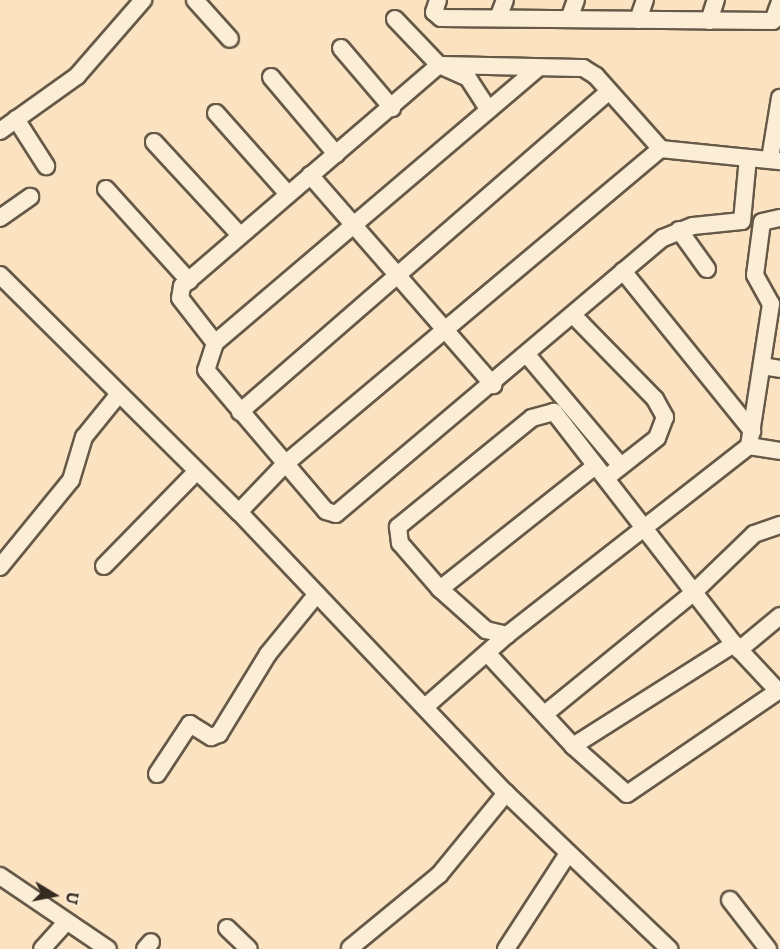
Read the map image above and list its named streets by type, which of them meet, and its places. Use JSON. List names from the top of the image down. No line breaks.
{"north":"right"}
